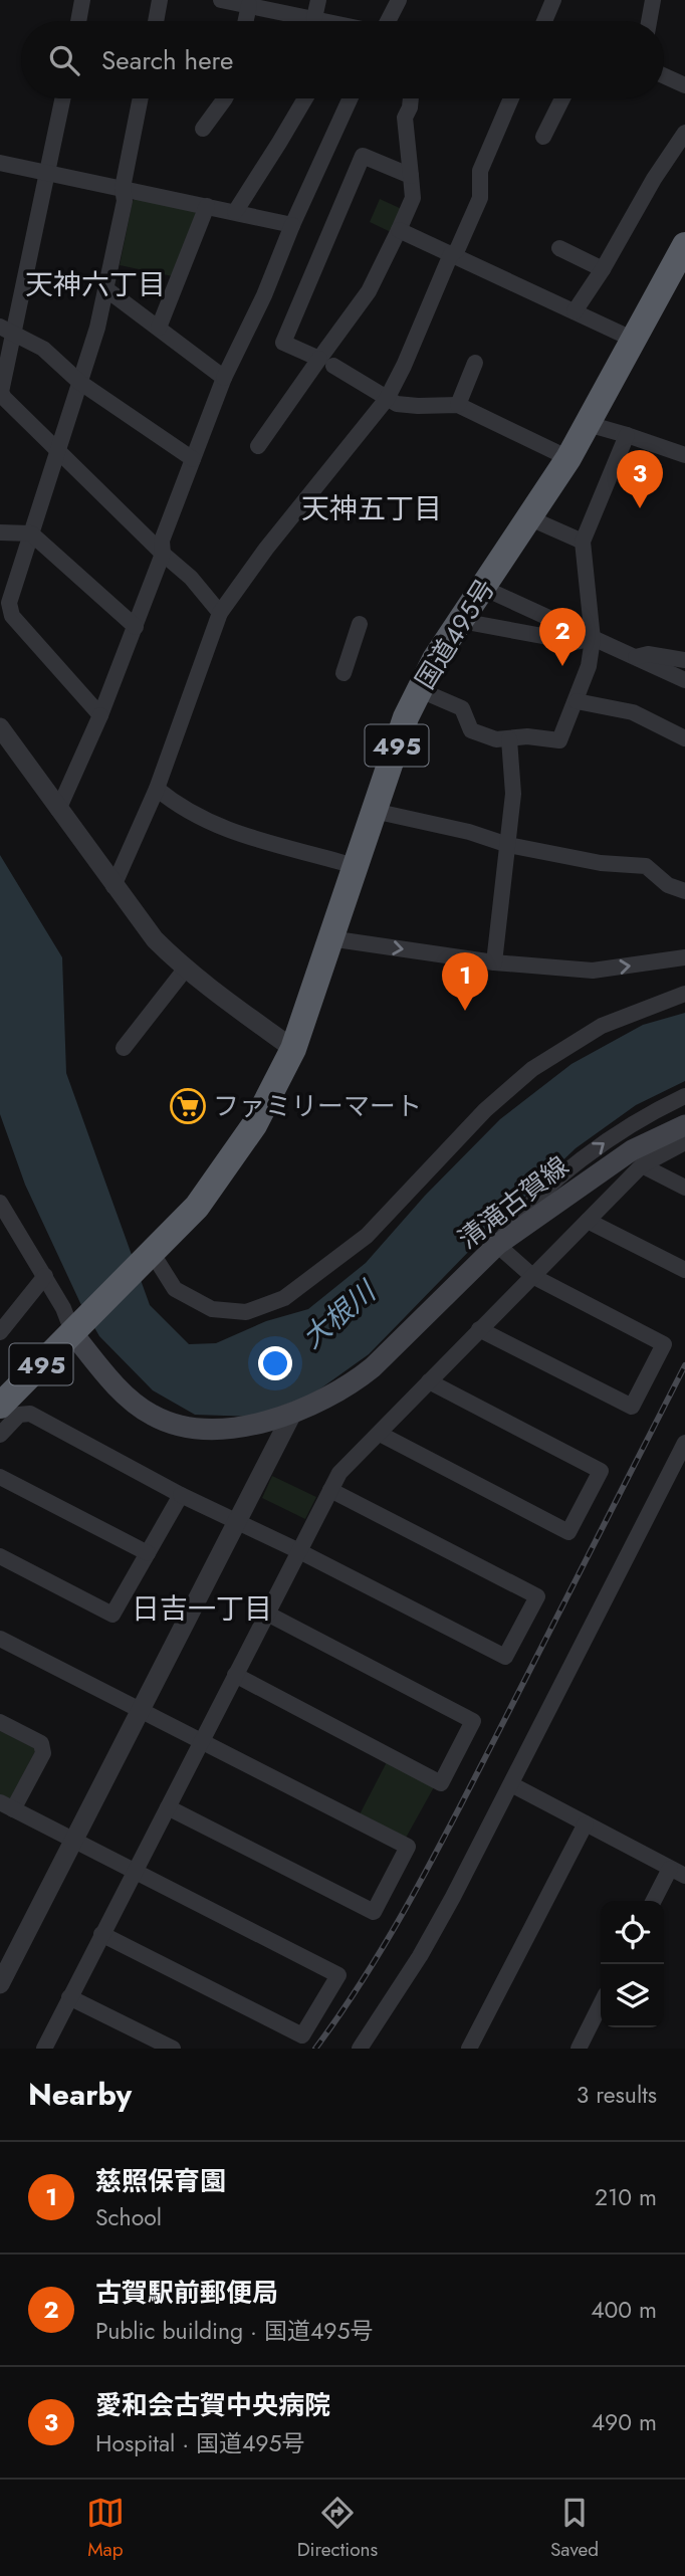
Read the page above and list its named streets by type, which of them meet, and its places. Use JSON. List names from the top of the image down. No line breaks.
{"streets":{"highway":["国道495号","495"],"main road":["清滝古賀線"]},"crossings":[["国道495号","495"],["495","清滝古賀線"]],"districts":["天神六丁目","天神五丁目","日吉一丁目"],"water":["大根川"],"places":{"supermarket":["ファミリーマート"]},"page":{"search":"Search here","pins":["3","2","1"],"heading":["Nearby","3 results"],"list":[{"mark":"1","name":"慈照保育園","note":"School","value":"210 m"},{"mark":"2","name":"古賀駅前郵便局","note":"Public building · 国道495号","value":"400 m"},{"mark":"3","name":"愛和会古賀中央病院","note":"Hospital · 国道495号","value":"490 m"}],"nav":["Map","Directions","Saved"]}}
